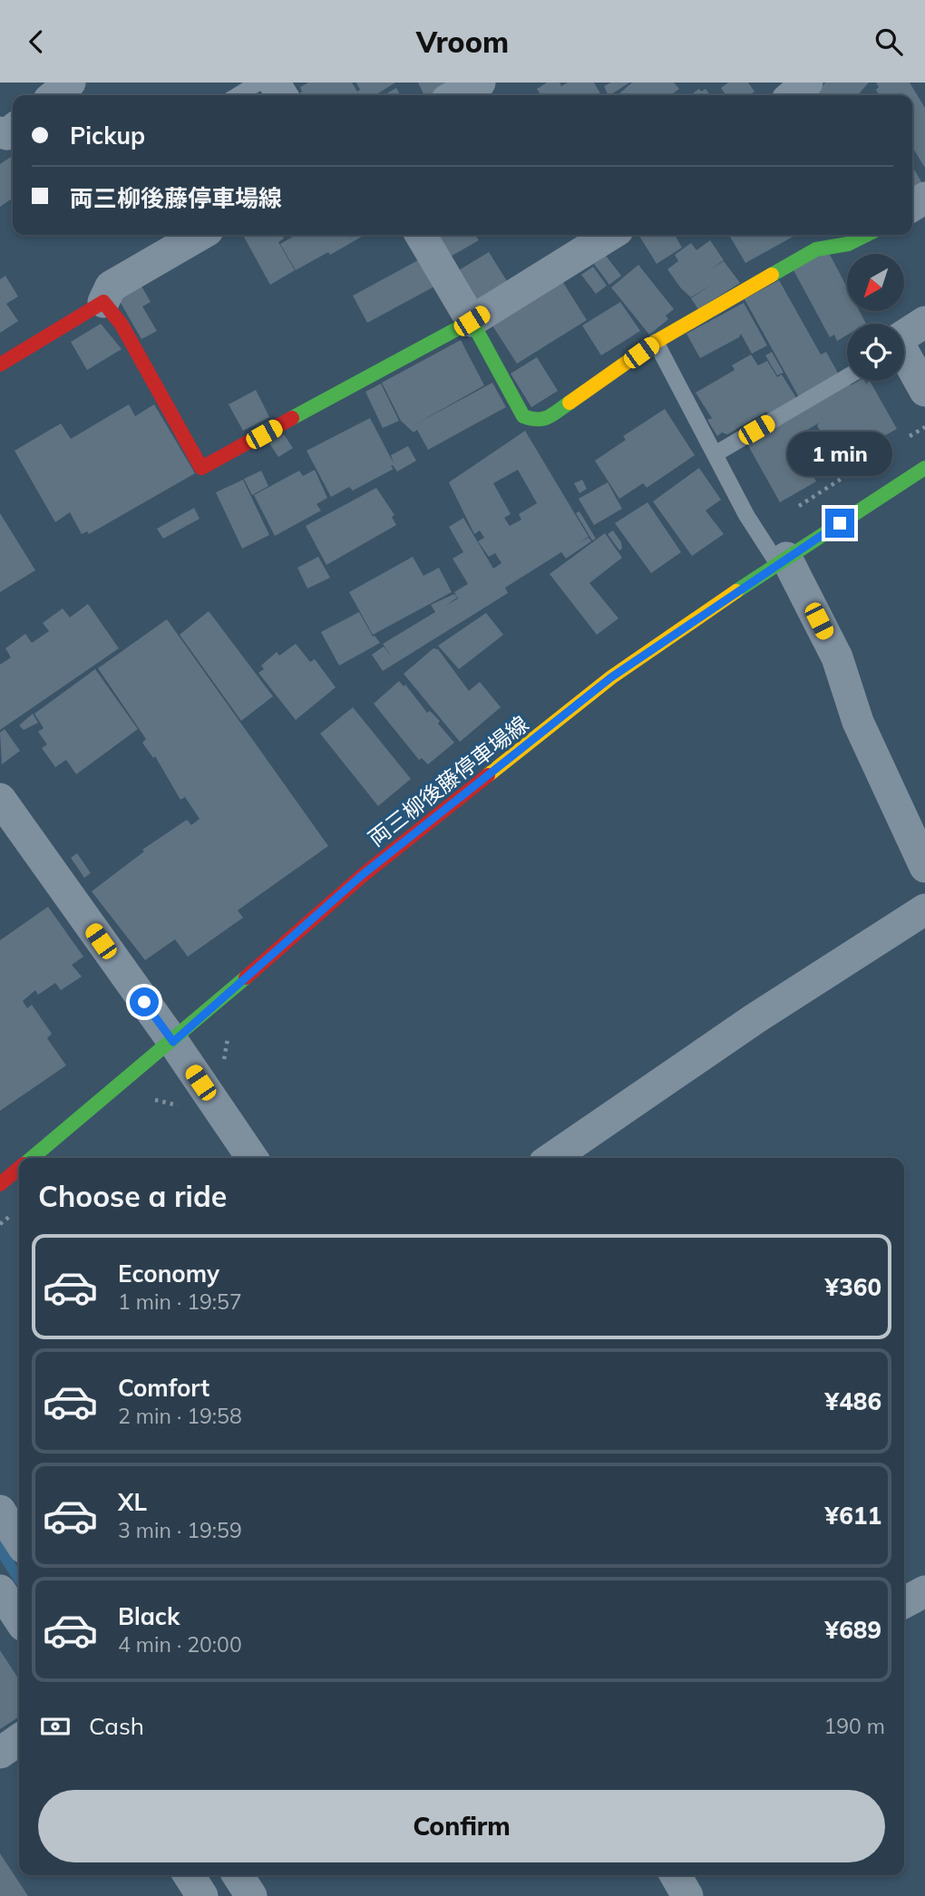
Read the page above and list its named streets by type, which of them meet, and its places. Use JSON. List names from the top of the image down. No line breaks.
{"streets":{"main road":["両三柳後藤停車場線"]},"north":"bottom left","page":{"header":"Vroom","banner":["Pickup","両三柳後藤停車場線"],"bubble":"1 min","heading":"Choose a ride","list":[{"name":"Economy","note":"1 min · 19:57","value":"¥360"},{"name":"Comfort","note":"2 min · 19:58","value":"¥486"},{"name":"XL","note":"3 min · 19:59","value":"¥611"},{"name":"Black","note":"4 min · 20:00","value":"¥689"}],"pay":["Cash","190 m"],"buttons":"Confirm"}}
